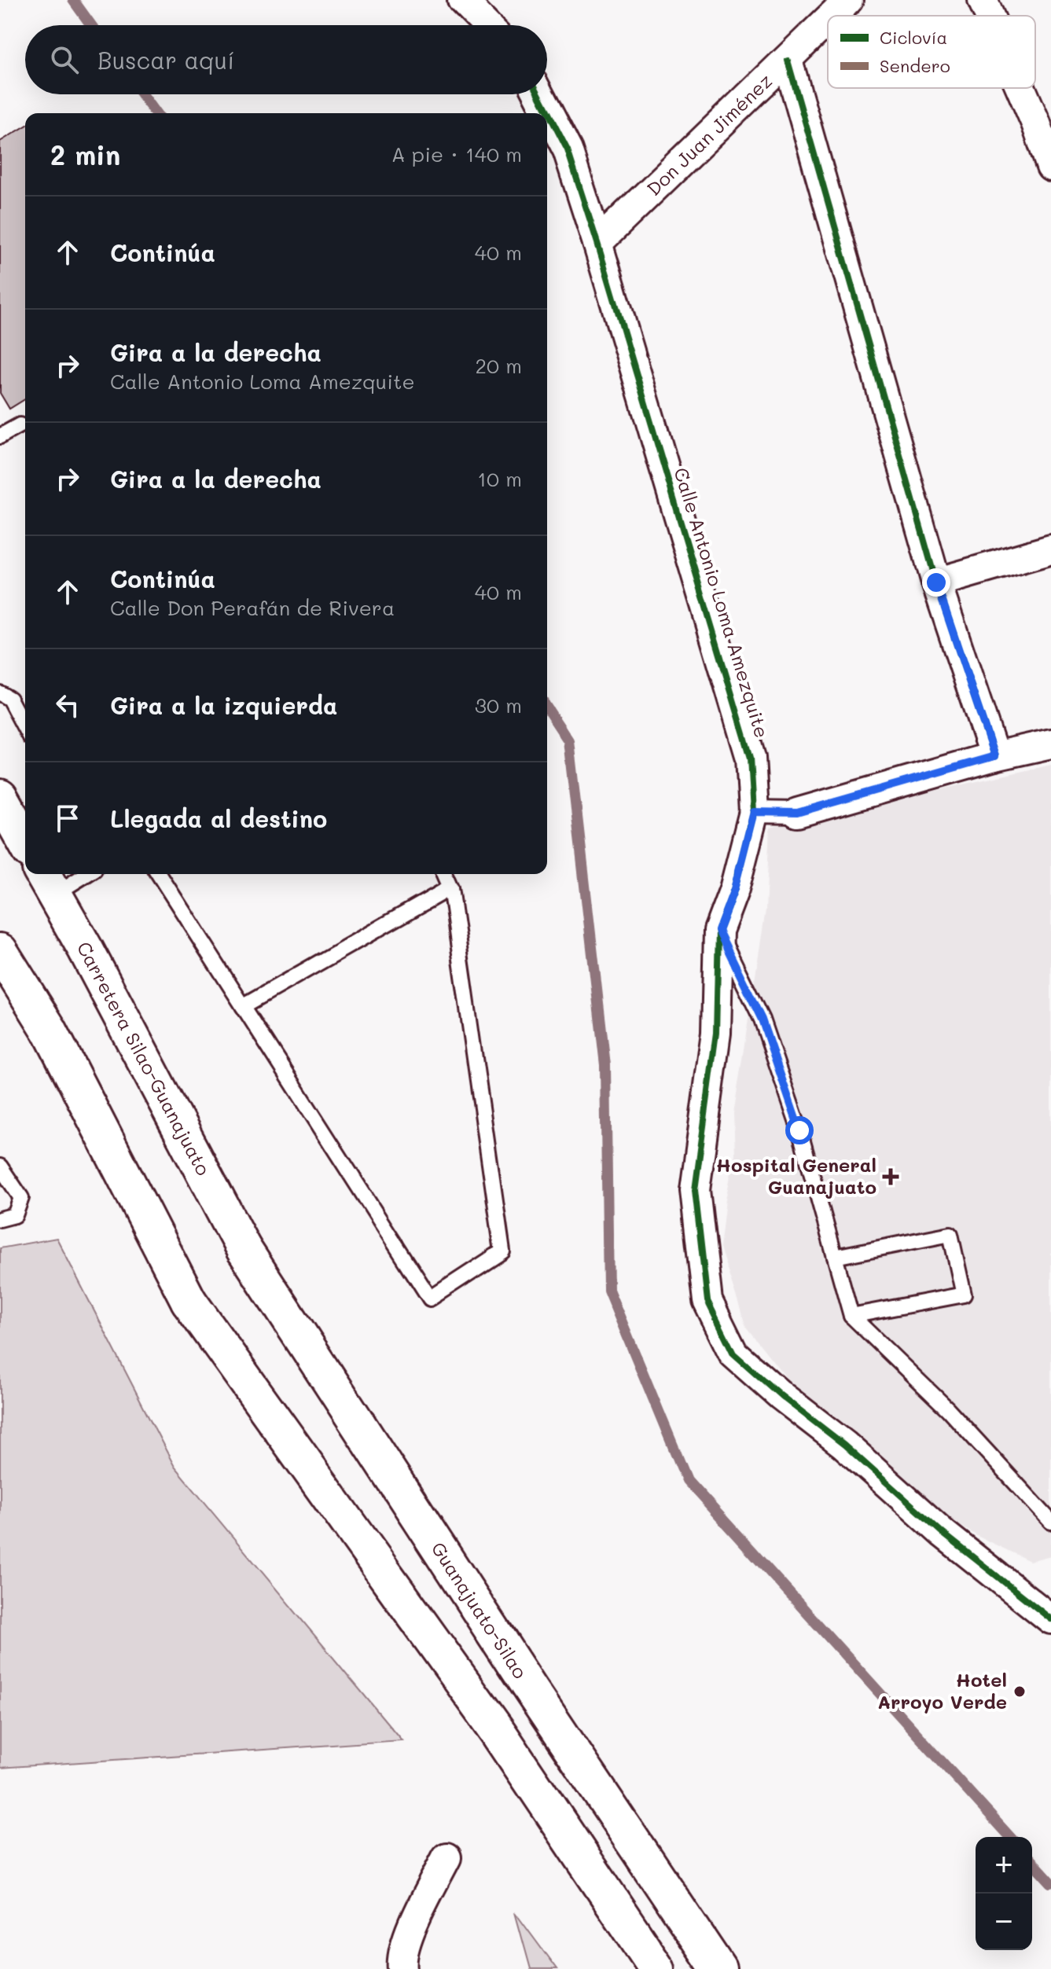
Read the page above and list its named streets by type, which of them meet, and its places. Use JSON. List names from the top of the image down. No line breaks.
{"streets":{"main road":["Carretera Silao-Guanajuato","Guanajuato-Silao"],"street":["Don Juan Jiménez","Calle Antonio Loma Amezquite"]},"crossings":[["Don Juan Jiménez","Calle Antonio Loma Amezquite"],["Carretera Silao-Guanajuato","Guanajuato-Silao"]],"places":{"health":["Hospital General Guanajuato"],"other":["Hotel Arroyo Verde"]},"legend":["Ciclovía","Sendero"],"page":{"search":"Buscar aquí","heading":["2 min","A pie · 140 m"],"list":[["Continúa","40 m"],["Gira a la derecha","Calle Antonio Loma Amezquite","20 m"],["Gira a la derecha","10 m"],["Continúa","Calle Don Perafán de Rivera","40 m"],["Gira a la izquierda","30 m"],"Llegada al destino"],"map_buttons":["+","−"]}}
